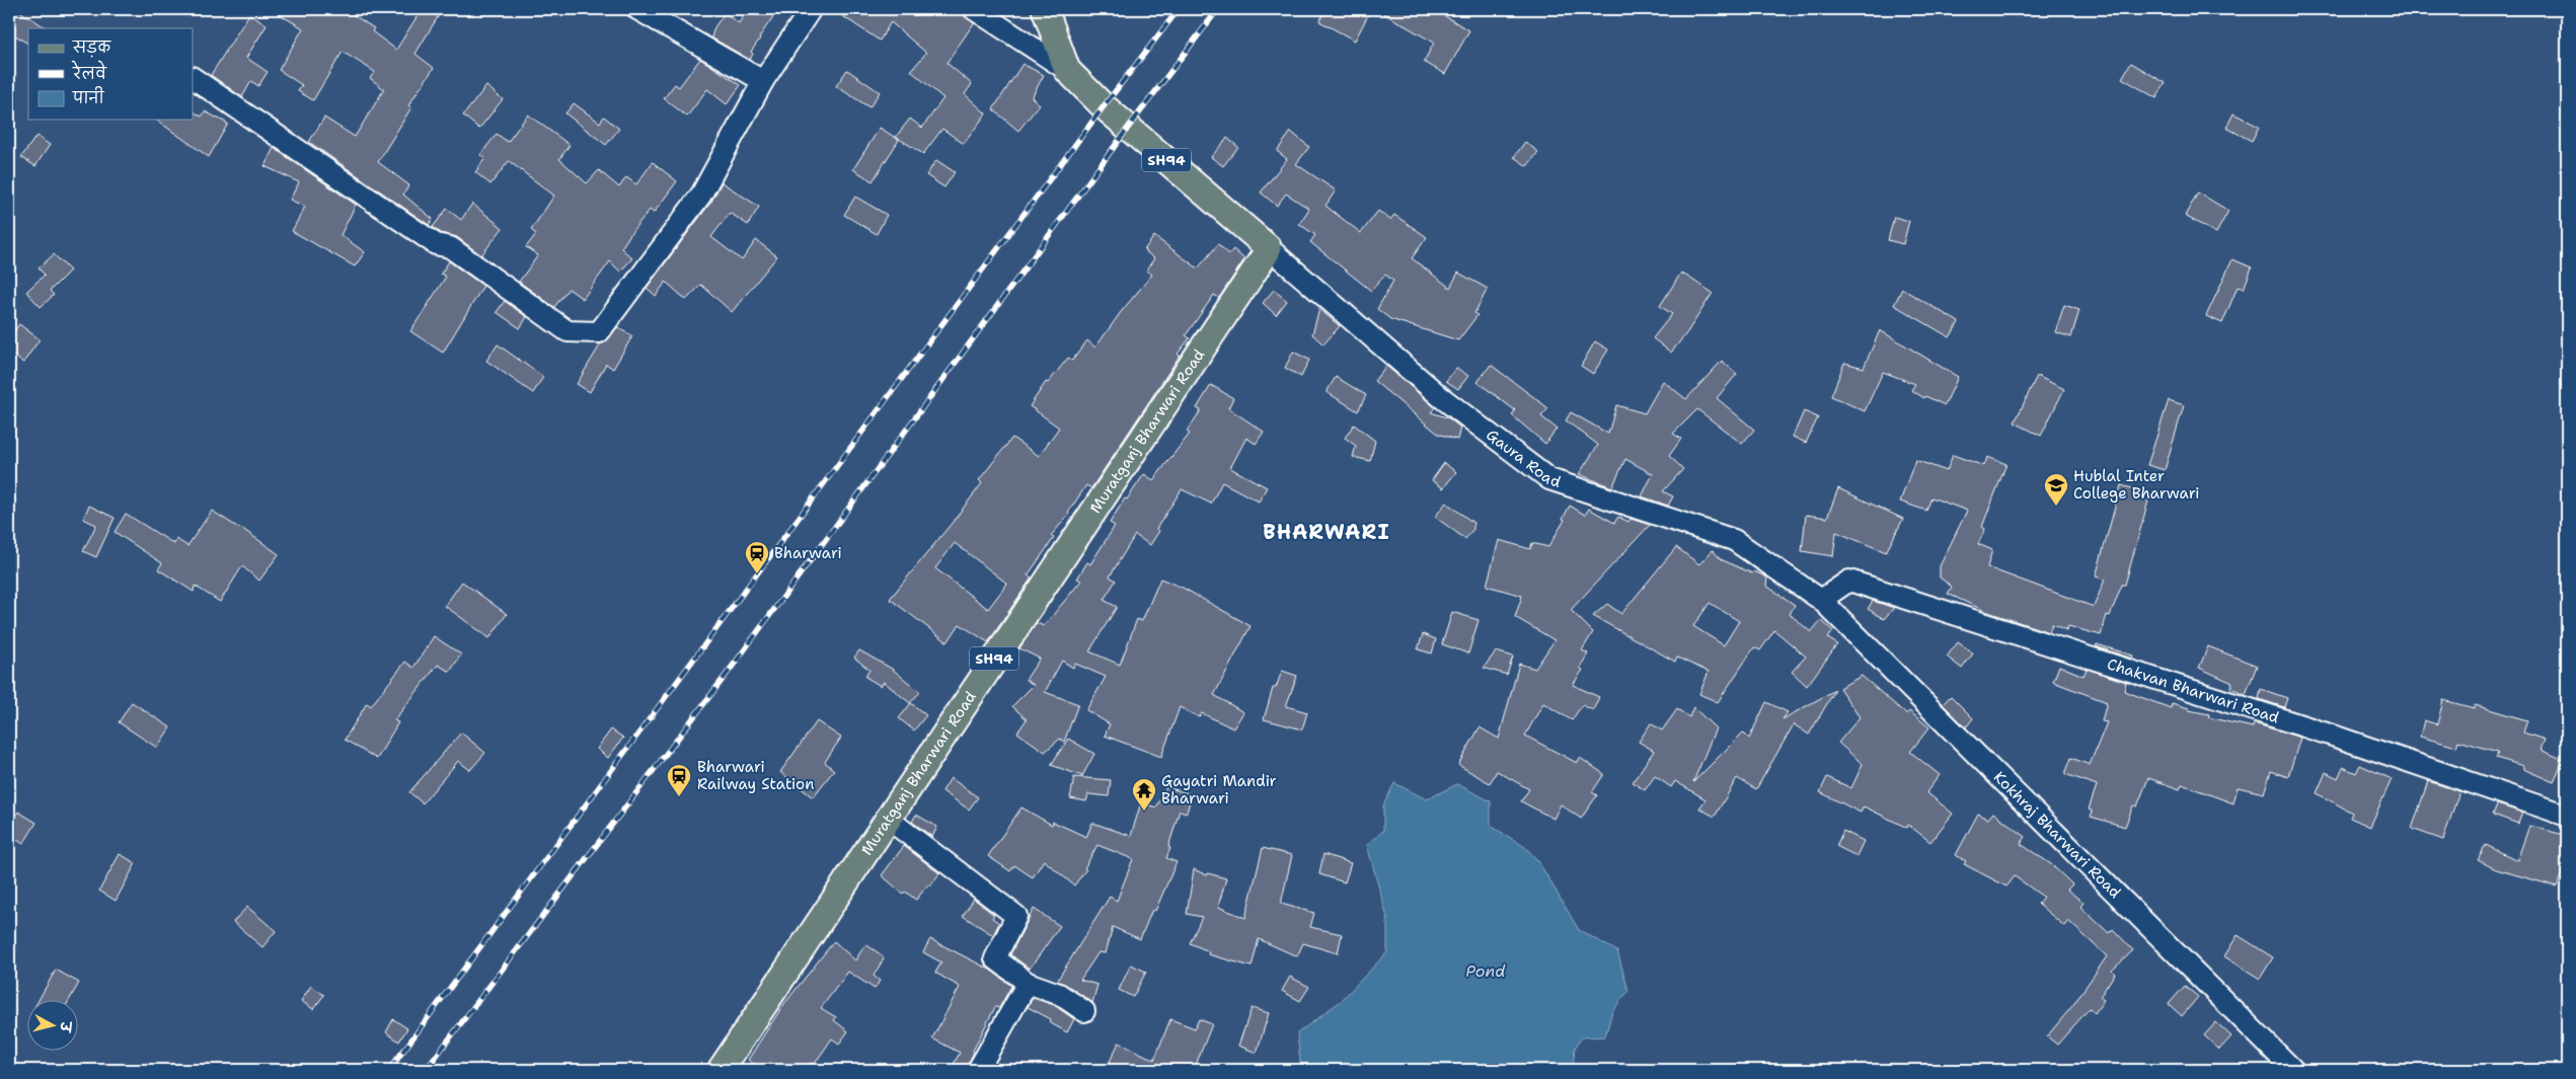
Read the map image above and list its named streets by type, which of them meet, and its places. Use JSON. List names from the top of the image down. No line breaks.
{"streets":{"main road":["SH94","Muratganj Bharwari Road"],"street":["Gaura Road","Chakvan Bharwari Road","Kokhraj Bharwari Road"]},"crossings":[["SH94","Muratganj Bharwari Road"],["SH94","Gaura Road"],["Muratganj Bharwari Road","Gaura Road"],["Gaura Road","Chakvan Bharwari Road"],["Gaura Road","Kokhraj Bharwari Road"],["Chakvan Bharwari Road","Kokhraj Bharwari Road"]],"districts":["BHARWARI"],"water":["Pond"],"places":{"school or university":["Hublal Inter College Bharwari"],"station":["Bharwari","Bharwari Railway Station"],"temple":["Gayatri Mandir Bharwari"]},"legend":["सड़क","रेलवे","पानी"],"north":"right"}
